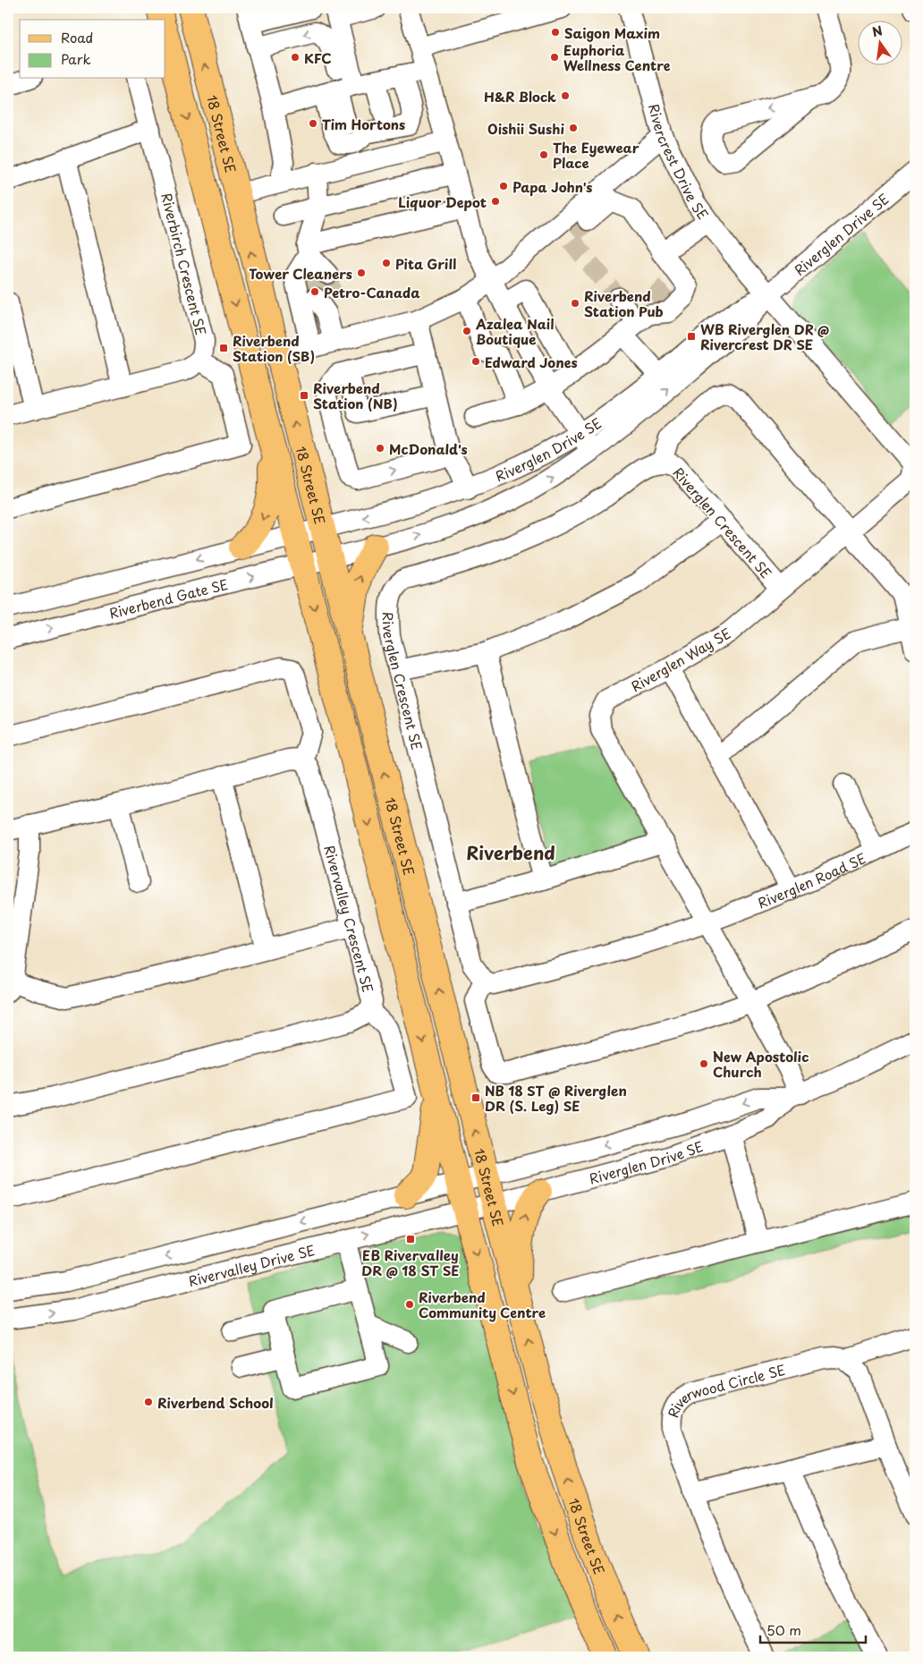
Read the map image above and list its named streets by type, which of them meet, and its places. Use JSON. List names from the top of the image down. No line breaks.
{"streets":{"main road":["18 Street SE"],"street":["Rivercrest Drive SE","Riverglen Drive SE","Riverbirch Crescent SE","Riverglen Crescent SE","Riverbend Gate SE","Riverglen Way SE","Riverglen Road SE","Rivervalley Crescent SE","Rivervalley Drive SE","Riverwood Circle SE"]},"crossings":[["18 Street SE","Riverglen Drive SE"],["18 Street SE","Riverbend Gate SE"],["18 Street SE","Rivervalley Drive SE"],["Rivercrest Drive SE","Riverglen Drive SE"],["Rivercrest Drive SE","Riverglen Way SE"],["Riverglen Drive SE","Riverbend Gate SE"],["Riverglen Drive SE","Riverglen Way SE"],["Riverglen Drive SE","Rivervalley Drive SE"],["Riverglen Crescent SE","Riverglen Way SE"],["Riverglen Way SE","Riverglen Road SE"]],"districts":["Riverbend"],"places":{"other":["Saigon Maxim","KFC","Euphoria Wellness Centre","H&R Block","Tim Hortons","Oishii Sushi","The Eyewear Place","Papa John's","Liquor Depot","Pita Grill","Tower Cleaners","Petro-Canada","Riverbend Station Pub","Azalea Nail Boutique","Edward Jones","McDonald's","New Apostolic Church","Riverbend Community Centre","Riverbend School"],"transit":["WB Riverglen DR @ Rivercrest DR SE","Riverbend Station (SB)","Riverbend Station (NB)","NB 18 ST @ Riverglen DR (S. Leg) SE","EB Rivervalley DR @ 18 ST SE"]},"legend":["Road","Park"],"scale_bar":"50 m","north":"top"}
